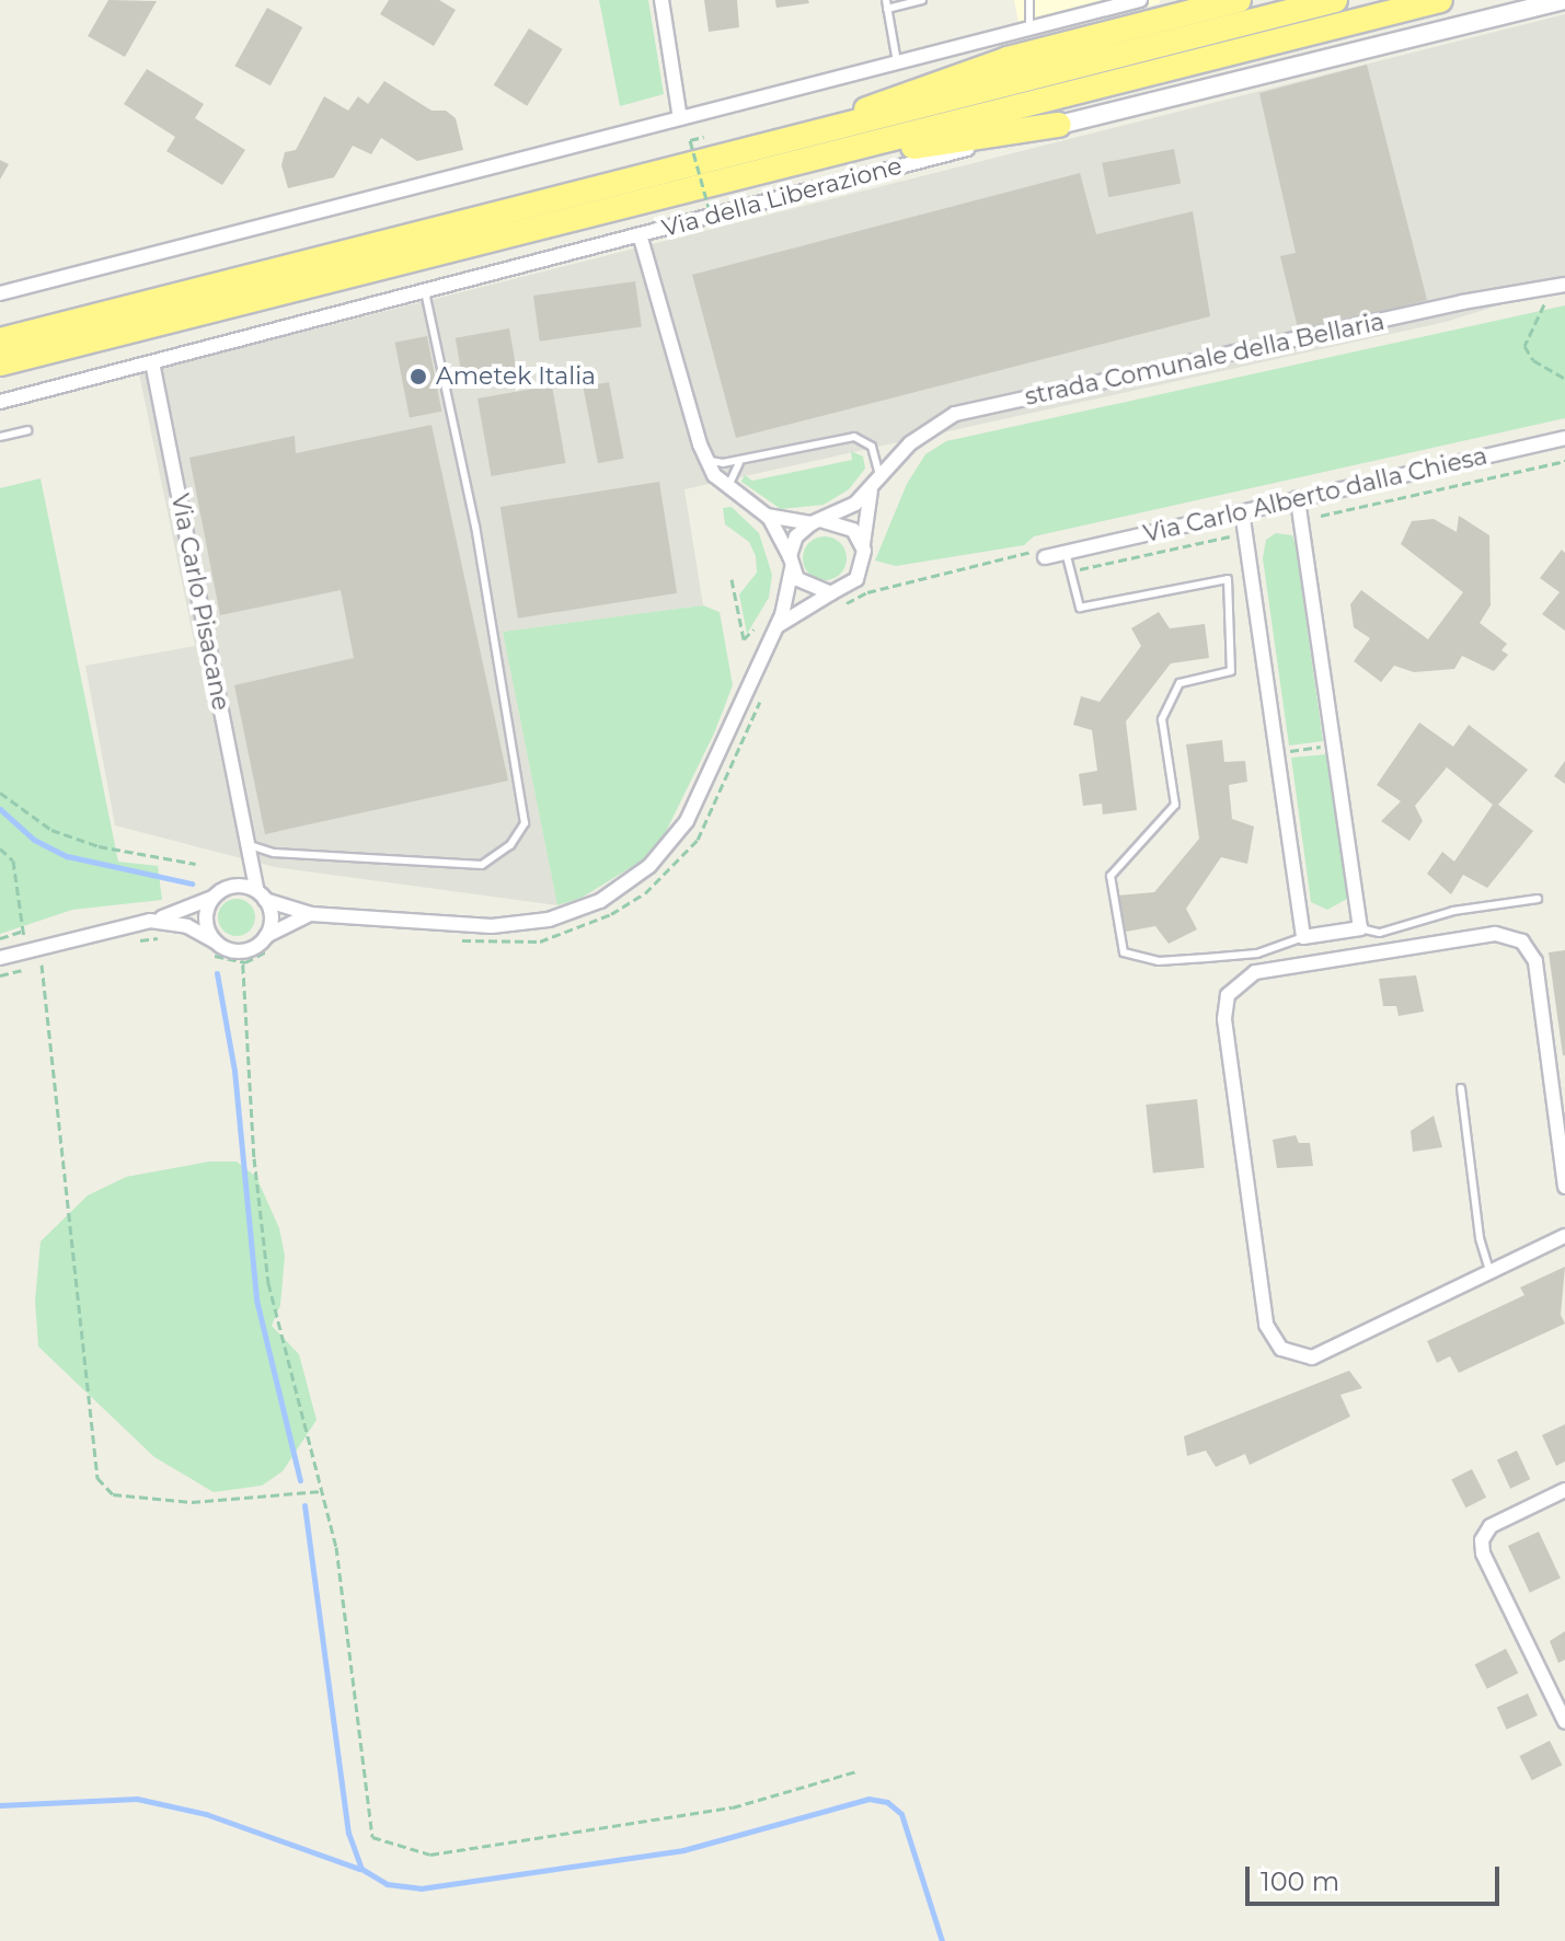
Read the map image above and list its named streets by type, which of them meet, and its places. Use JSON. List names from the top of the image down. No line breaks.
{"streets":{"street":["Via della Liberazione","strada Comunale della Bellaria","Via Carlo Alberto dalla Chiesa","Via Carlo Pisacane"]},"crossings":[["Via della Liberazione","Via Carlo Pisacane"]],"places":["Ametek Italia"],"scale_bar":"100 m"}
